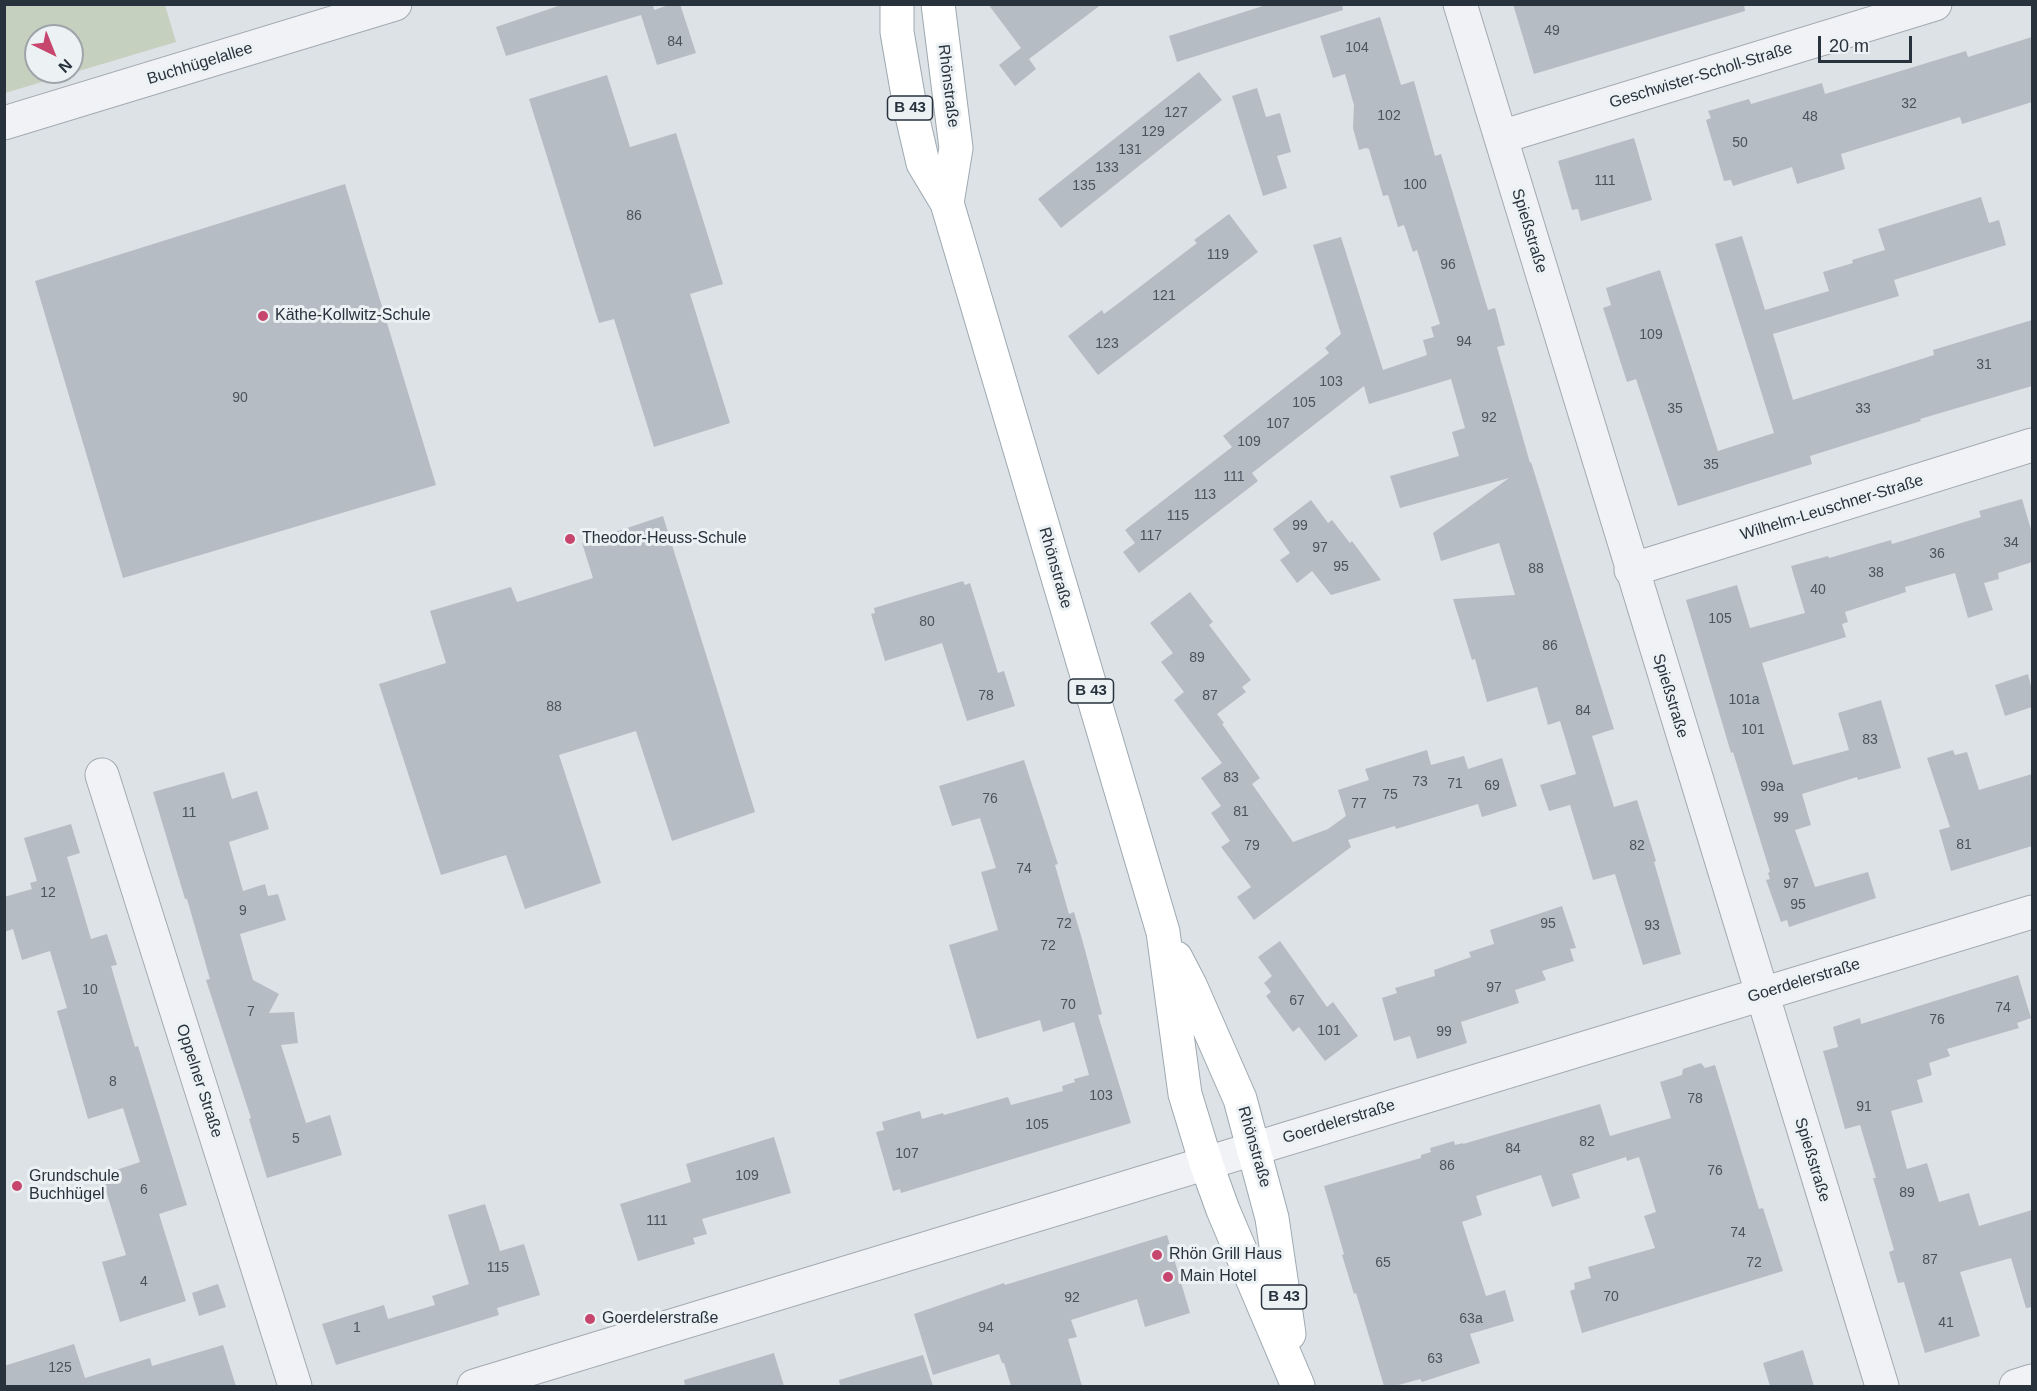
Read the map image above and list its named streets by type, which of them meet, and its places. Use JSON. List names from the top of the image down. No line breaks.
{"streets":{"main road":["Rhönstraße","B 43"],"street":["Buchhügelallee","Geschwister-Scholl-Straße","Spießstraße","Wilhelm-Leuschner-Straße","Goerdelerstraße","Oppelner Straße"]},"crossings":[["Geschwister-Scholl-Straße","Spießstraße"],["Rhönstraße","Goerdelerstraße"],["Spießstraße","Wilhelm-Leuschner-Straße"],["Spießstraße","Goerdelerstraße"]],"places":["Käthe-Kollwitz-Schule","Theodor-Heuss-Schule","Grundschule Buchhügel","Rhön Grill Haus","Main Hotel","Goerdelerstraße"],"house_numbers":["49","84","104","32","127","102","48","129","50","131","133","111","100","135","86","119","96","121","109","94","123","31","103","90","105","35","33","92","107","109","35","111","113","115","99","117","34","97","36","95","88","38","40","105","80","86","89","78","87","101a","88","84","101","83","83","73","71","69","99a","75","76","77","81","11","99","81","79","82","74","97","12","95","9","72","95","93","72","97","10","67","70","74","7","76","101","99","8","103","78","91","105","5","82","84","107","86","76","109","6","89","111","74","87","65","72","115","4","70","92","63a","41","1","94","63","125"],"scale_bar":"20 m","north":"bottom right"}
